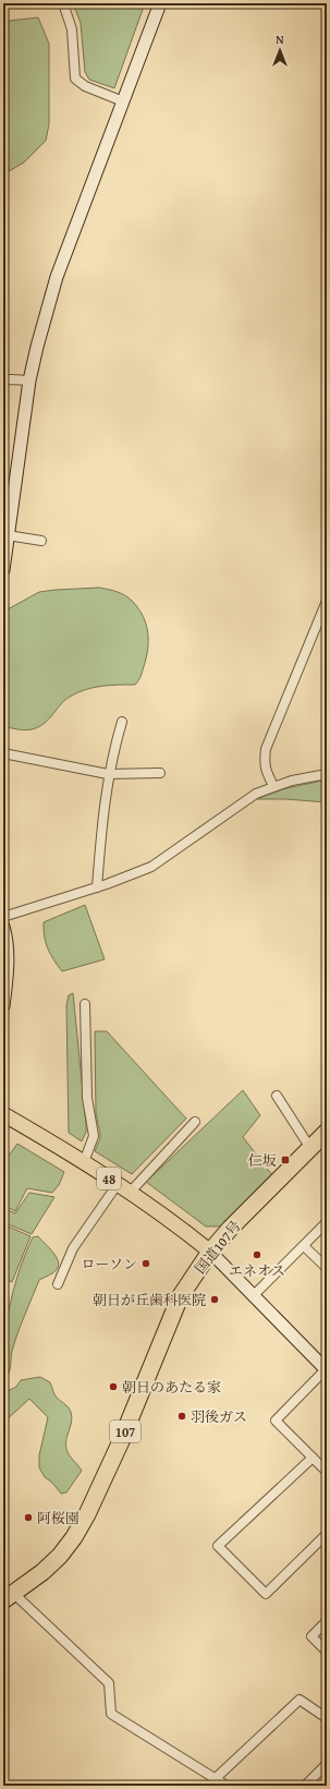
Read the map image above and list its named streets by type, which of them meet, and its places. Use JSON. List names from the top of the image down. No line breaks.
{"streets":{"highway":["国道107号","107"],"main road":["48"]},"crossings":[["48","国道107号"]],"places":{"transit":["仁坂"],"other":["エネオス","ローソン","朝日が丘歯科医院","朝日のあたる家","羽後ガス","阿桜園"]},"north":"top"}
